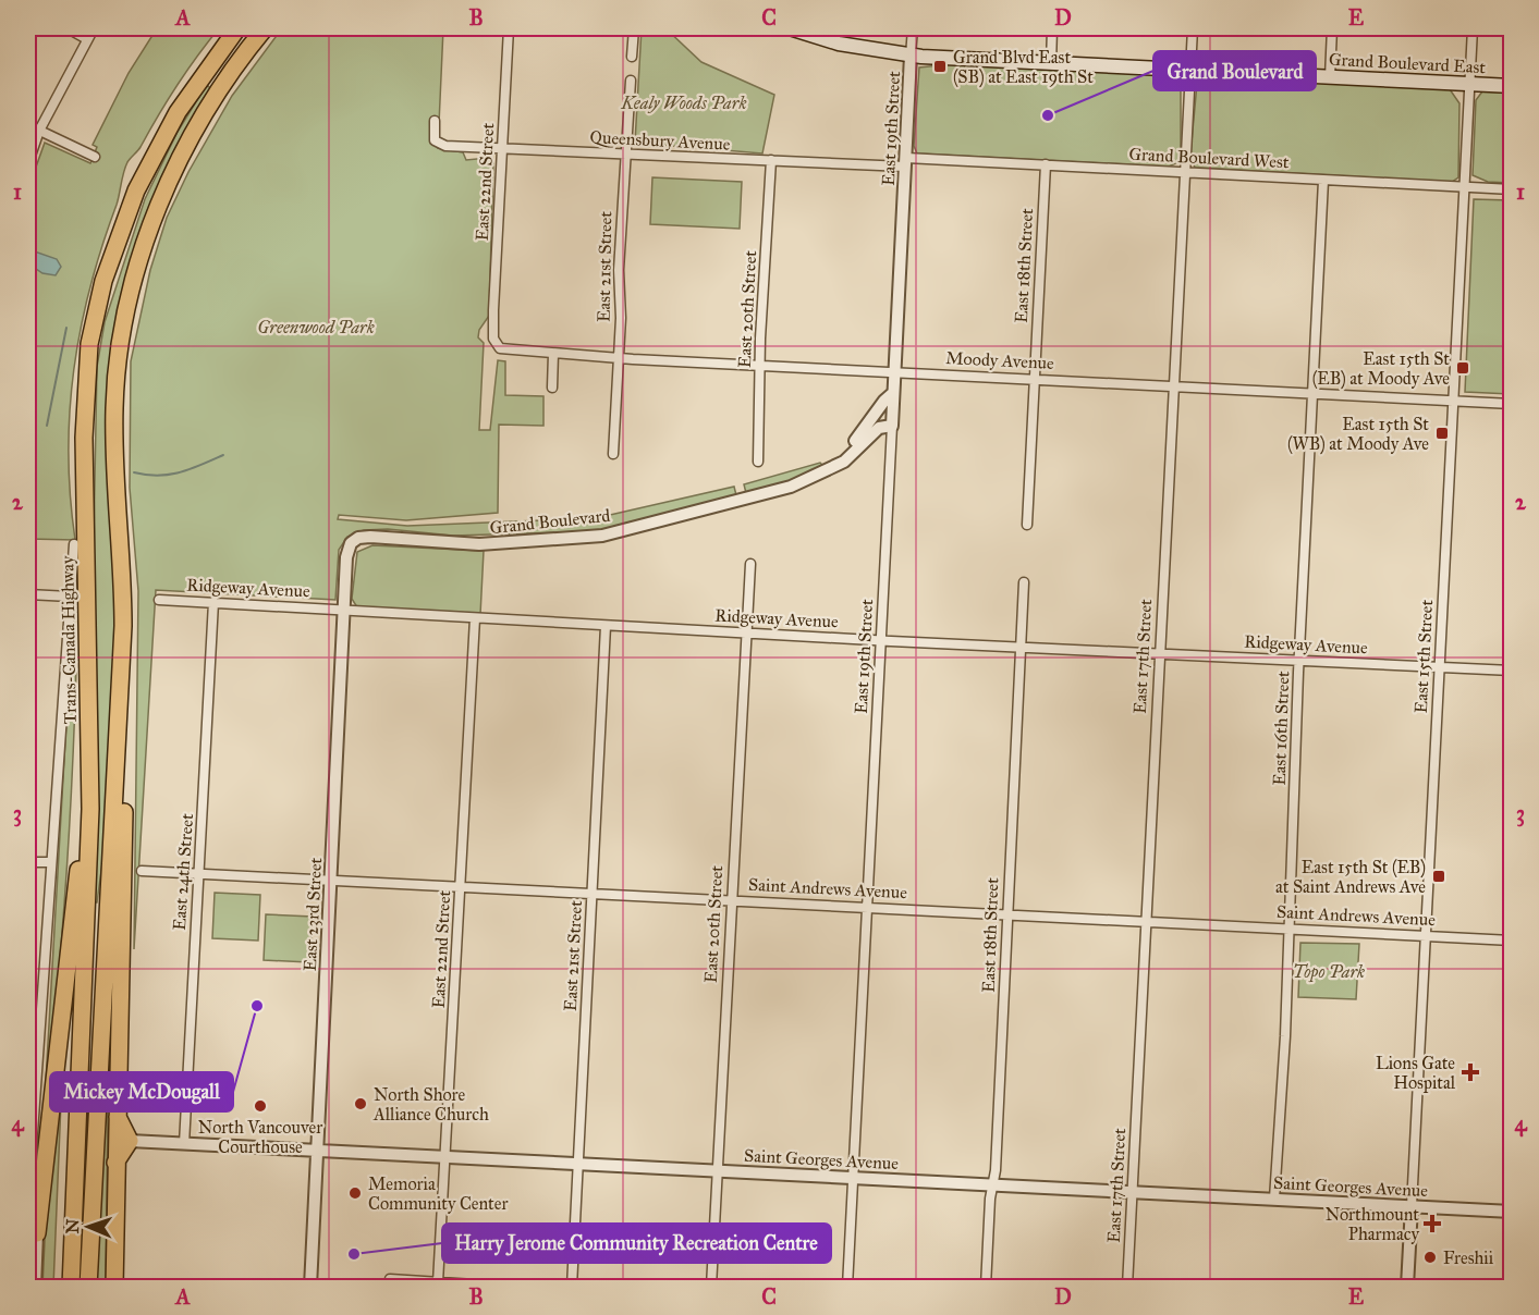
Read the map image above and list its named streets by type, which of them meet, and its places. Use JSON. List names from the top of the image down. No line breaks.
{"streets":{"highway":["Trans-Canada Highway"],"main road":["Grand Boulevard East"],"street":["East 19th Street","Queensbury Avenue","Grand Boulevard West","East 22nd Street","East 18th Street","East 21st Street","East 20th Street","Moody Avenue","Grand Boulevard","Ridgeway Avenue","East 17th Street","East 15th Street","East 16th Street","East 24th Street","Saint Andrews Avenue","East 23rd Street","Saint Georges Avenue"]},"crossings":[["Grand Boulevard East","East 19th Street"],["Grand Boulevard East","East 17th Street"],["Grand Boulevard East","East 15th Street"],["East 19th Street","Queensbury Avenue"],["East 19th Street","Grand Boulevard West"],["East 19th Street","Moody Avenue"],["East 19th Street","Grand Boulevard"],["East 19th Street","Ridgeway Avenue"],["East 19th Street","Saint Andrews Avenue"],["East 19th Street","Saint Georges Avenue"],["Queensbury Avenue","Grand Boulevard West"],["Queensbury Avenue","East 22nd Street"],["Queensbury Avenue","East 21st Street"],["Queensbury Avenue","East 20th Street"],["Grand Boulevard West","East 18th Street"],["Grand Boulevard West","East 17th Street"],["Grand Boulevard West","East 15th Street"],["Grand Boulevard West","East 16th Street"],["East 22nd Street","Moody Avenue"],["East 22nd Street","Ridgeway Avenue"],["East 22nd Street","Saint Andrews Avenue"],["East 22nd Street","Saint Georges Avenue"],["East 18th Street","Moody Avenue"],["East 18th Street","Ridgeway Avenue"],["East 18th Street","Saint Andrews Avenue"],["East 18th Street","Saint Georges Avenue"],["East 21st Street","Moody Avenue"],["East 21st Street","Ridgeway Avenue"],["East 21st Street","Saint Andrews Avenue"],["East 21st Street","Saint Georges Avenue"],["East 20th Street","Moody Avenue"],["East 20th Street","Ridgeway Avenue"],["East 20th Street","Saint Andrews Avenue"],["East 20th Street","Saint Georges Avenue"],["Moody Avenue","East 17th Street"],["Moody Avenue","East 15th Street"],["Moody Avenue","East 16th Street"],["Grand Boulevard","East 23rd Street"],["Ridgeway Avenue","East 17th Street"],["Ridgeway Avenue","East 15th Street"],["Ridgeway Avenue","East 16th Street"],["Ridgeway Avenue","East 24th Street"],["Ridgeway Avenue","East 23rd Street"],["East 17th Street","Saint Andrews Avenue"],["East 17th Street","Saint Georges Avenue"],["East 15th Street","Saint Andrews Avenue"],["East 15th Street","Saint Georges Avenue"],["East 16th Street","Saint Andrews Avenue"],["East 16th Street","Saint Georges Avenue"],["East 24th Street","Saint Andrews Avenue"],["East 24th Street","Saint Georges Avenue"],["Saint Andrews Avenue","East 23rd Street"],["East 23rd Street","Saint Georges Avenue"]],"parks":["Kealy Woods Park","Greenwood Park","Topo Park"],"places":{"transit":["Grand Blvd East (SB) at East 19th St","East 15th St (EB) at Moody Ave","East 15th St (WB) at Moody Ave","East 15th St (EB) at Saint Andrews Ave"],"other":["Grand Boulevard","Mickey McDougall","North Shore Alliance Church","North Vancouver Courthouse","Memoria Community Center","Harry Jerome Community Recreation Centre","Freshii"],"health":["Lions Gate Hospital","Northmount Pharmacy"]},"north":"left","grid":{"columns":["A","B","C","D","E"],"rows":["1","2","3","4"]}}
